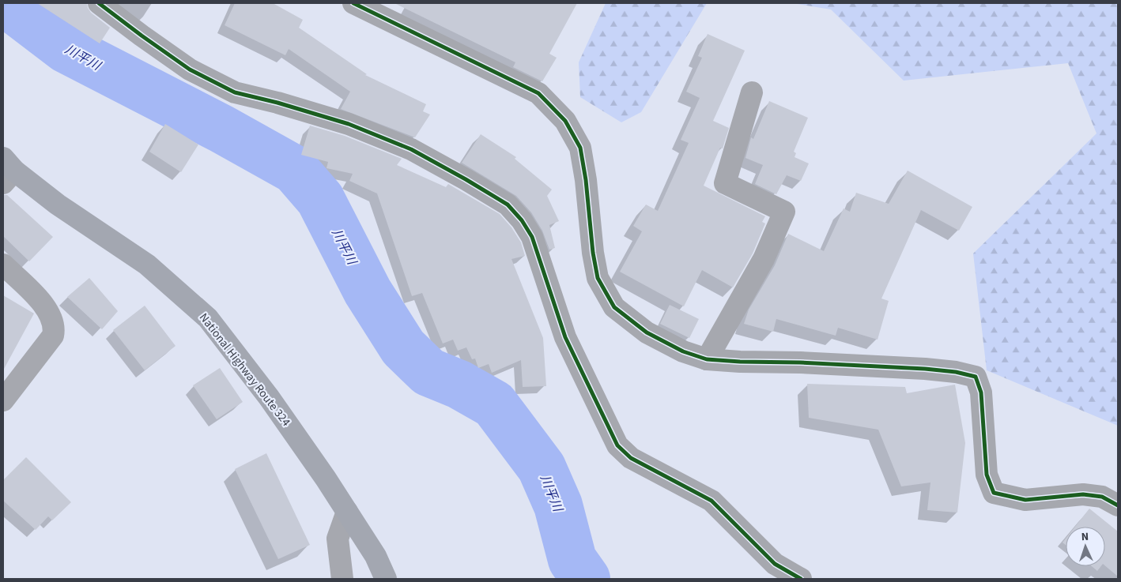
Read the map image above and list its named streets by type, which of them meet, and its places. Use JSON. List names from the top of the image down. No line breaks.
{"streets":{"highway":["National Highway Route 324"]},"water":["川平川"],"north":"top"}
